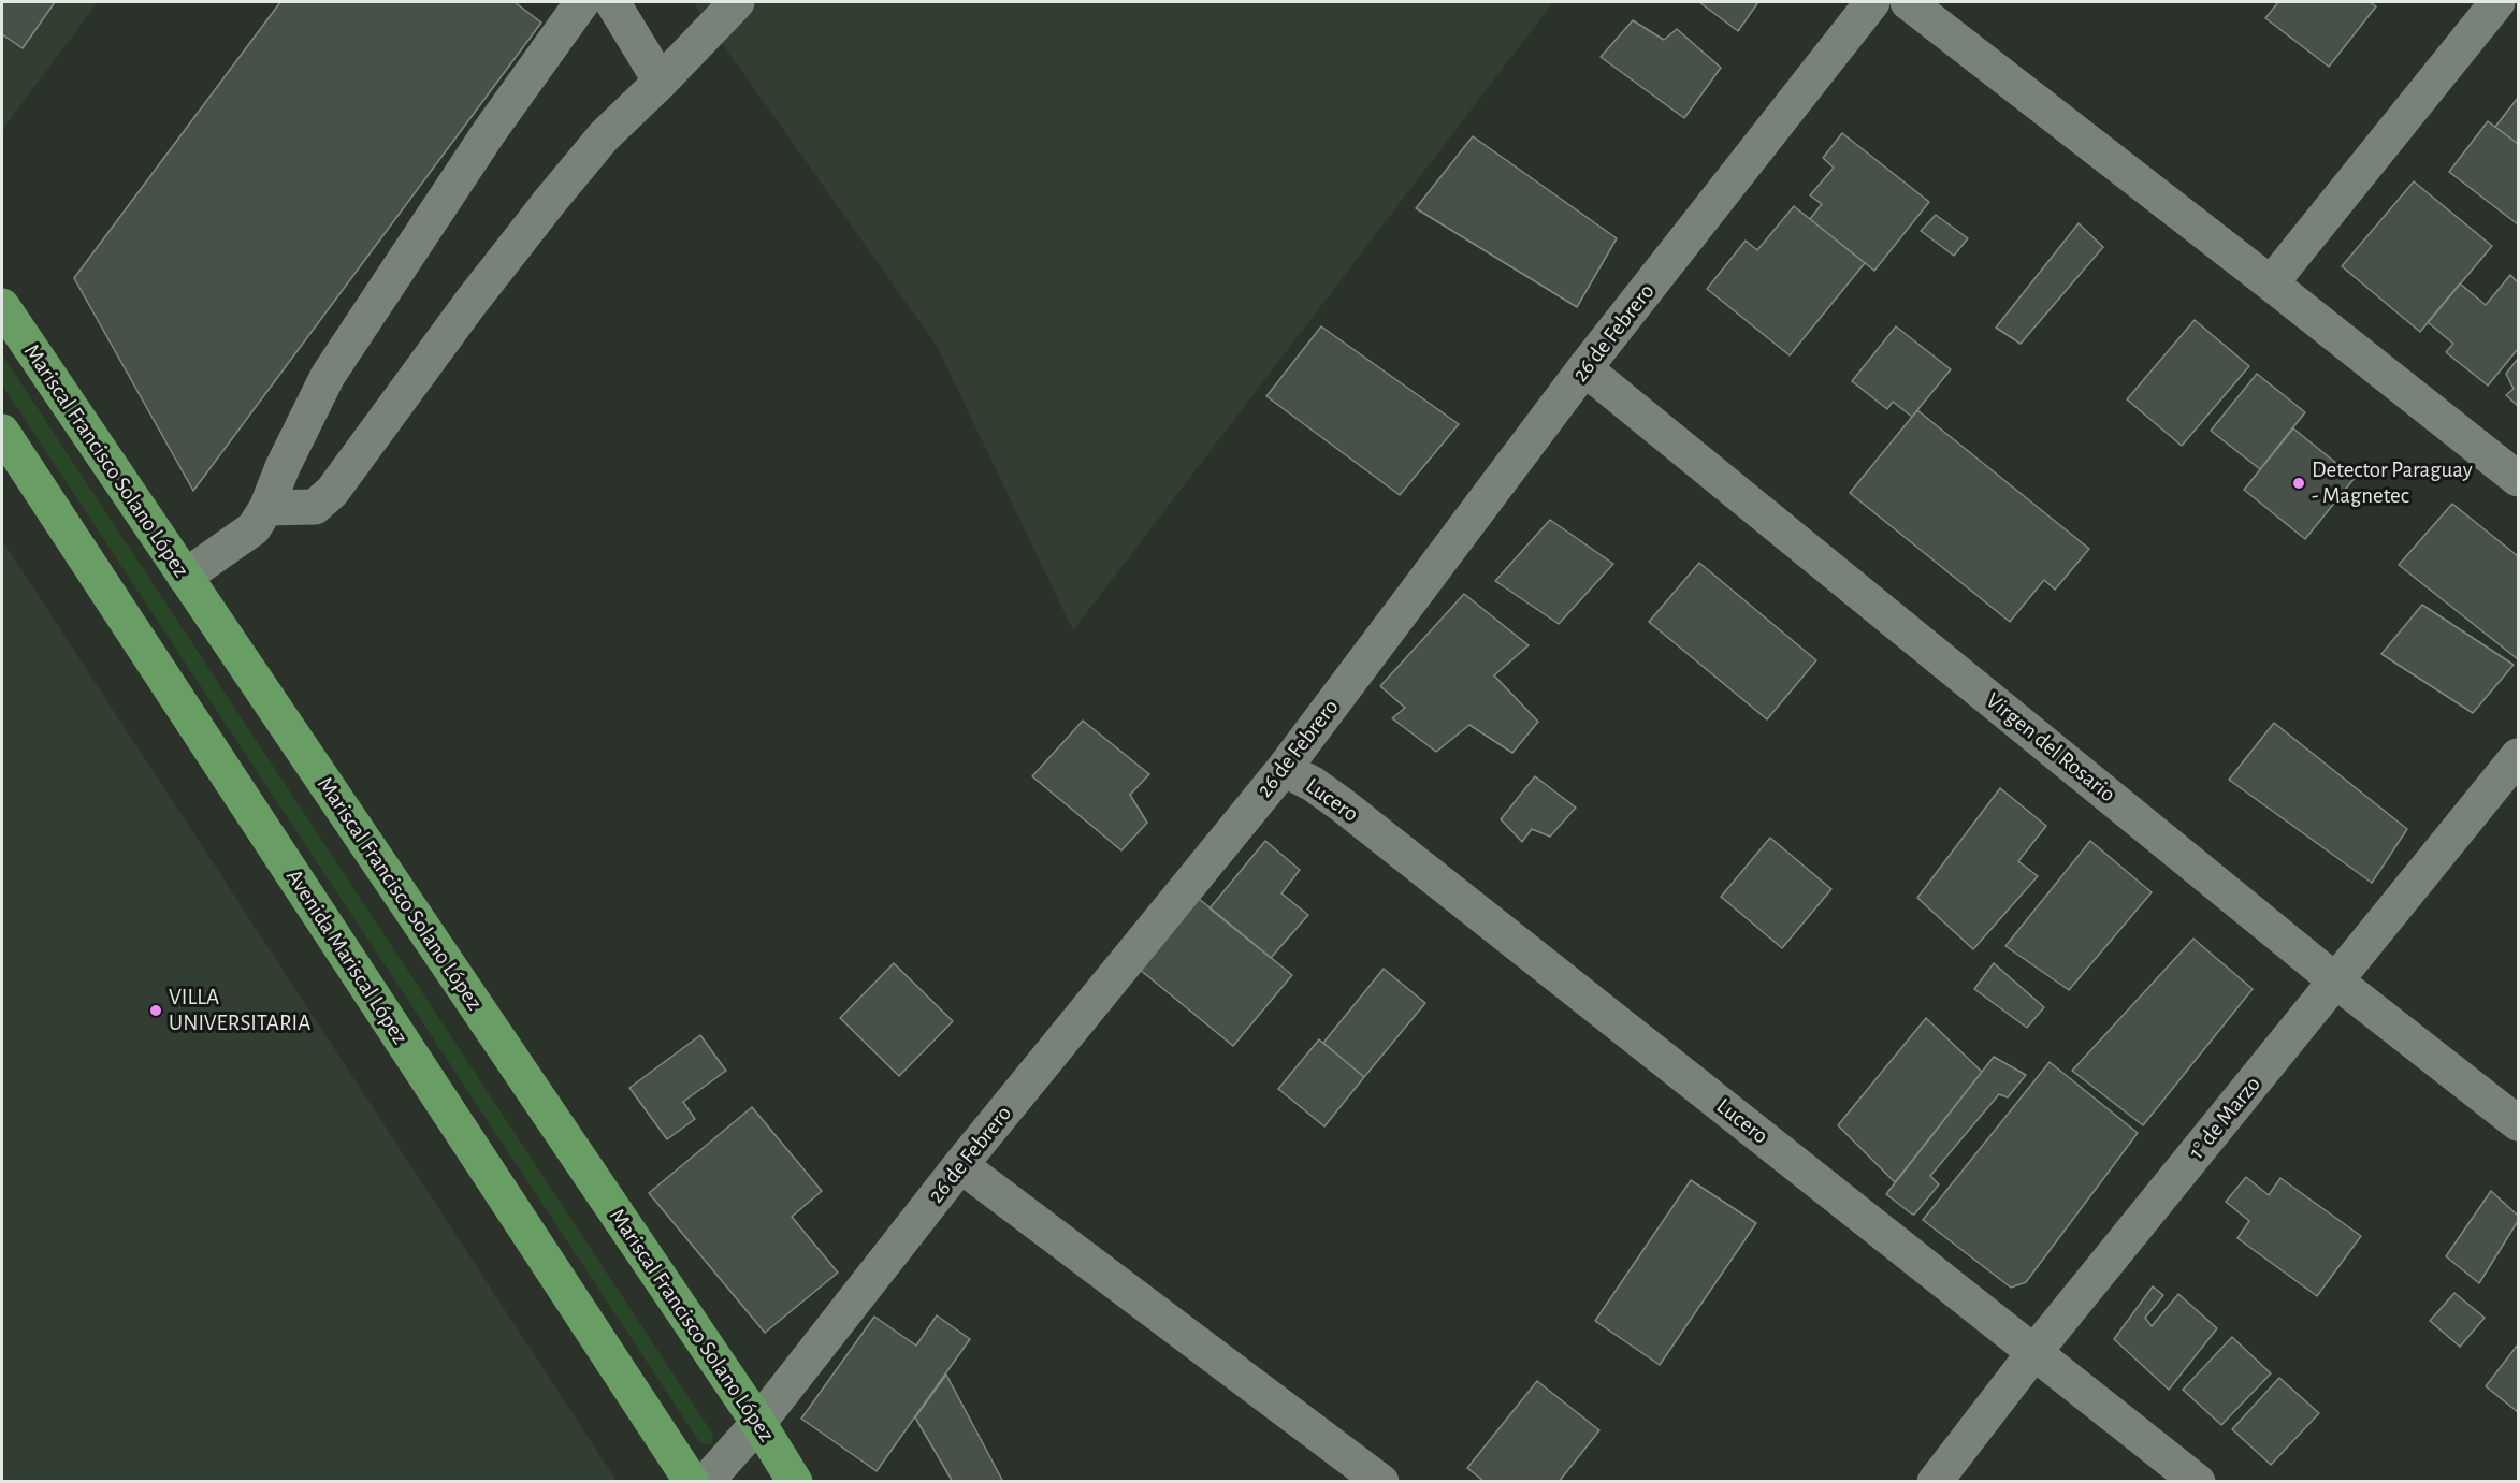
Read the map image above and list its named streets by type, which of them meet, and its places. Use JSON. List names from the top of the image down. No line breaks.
{"streets":{"highway":["Mariscal Francisco Solano López","Avenida Mariscal López"],"street":["26 de Febrero","Virgen del Rosario","Lucero","1° de Marzo"]},"crossings":[["26 de Febrero","Mariscal Francisco Solano López"],["26 de Febrero","Virgen del Rosario"],["26 de Febrero","Lucero"],["Virgen del Rosario","1° de Marzo"],["Lucero","1° de Marzo"]],"places":["Detector Paraguay - Magnetec","VILLA UNIVERSITARIA"]}
